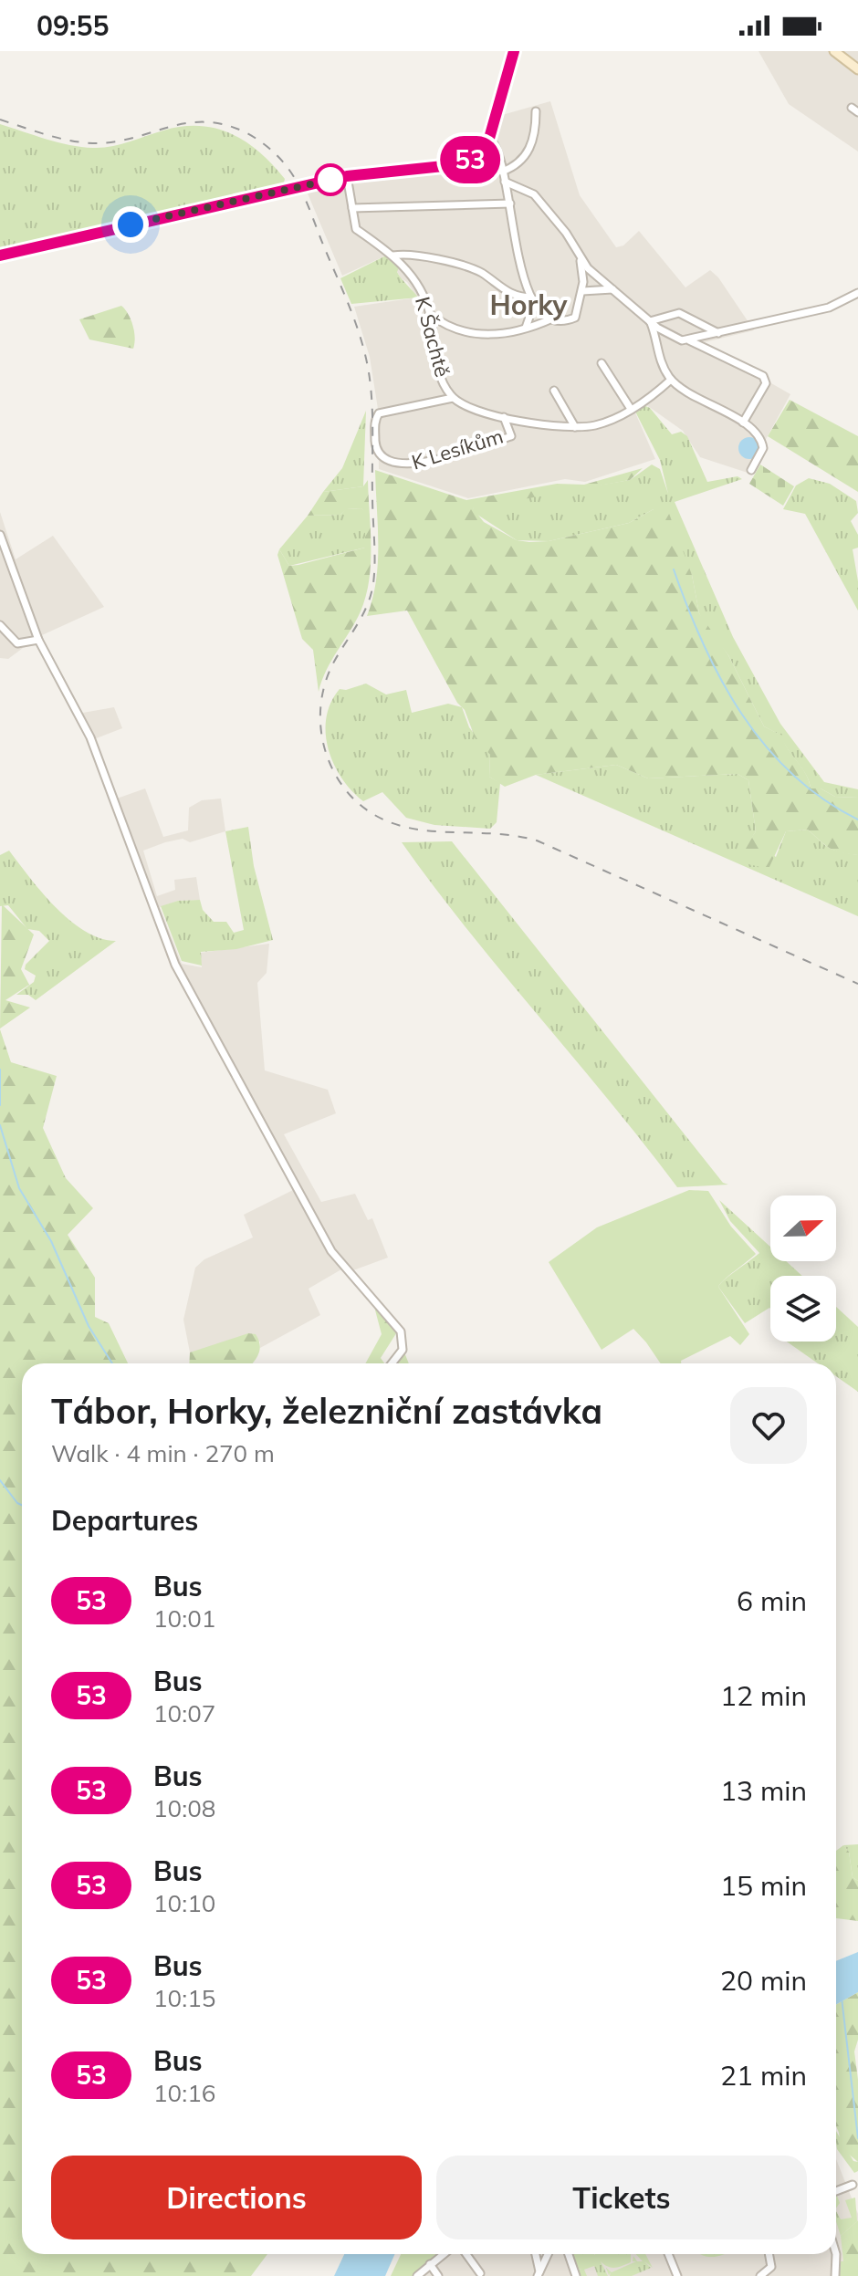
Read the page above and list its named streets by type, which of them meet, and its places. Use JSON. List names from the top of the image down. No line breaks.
{"streets":{"street":["K Šachtě","K Lesíkům"]},"crossings":[["K Šachtě","K Lesíkům"]],"districts":["Horky"],"lines":["bus line 53"],"north":"right","page":{"status":"09:55","on_map":"53","heading":[["Tábor, Horky, železniční zastávka","Walk · 4 min · 270 m"],"Departures"],"list":[{"mark":"53","name":"Bus","note":"10:01","value":"6 min"},{"mark":"53","name":"Bus","note":"10:07","value":"12 min"},{"mark":"53","name":"Bus","note":"10:08","value":"13 min"},{"mark":"53","name":"Bus","note":"10:10","value":"15 min"},{"mark":"53","name":"Bus","note":"10:15","value":"20 min"},{"mark":"53","name":"Bus","note":"10:16","value":"21 min"}],"buttons":["Directions","Tickets"]}}
